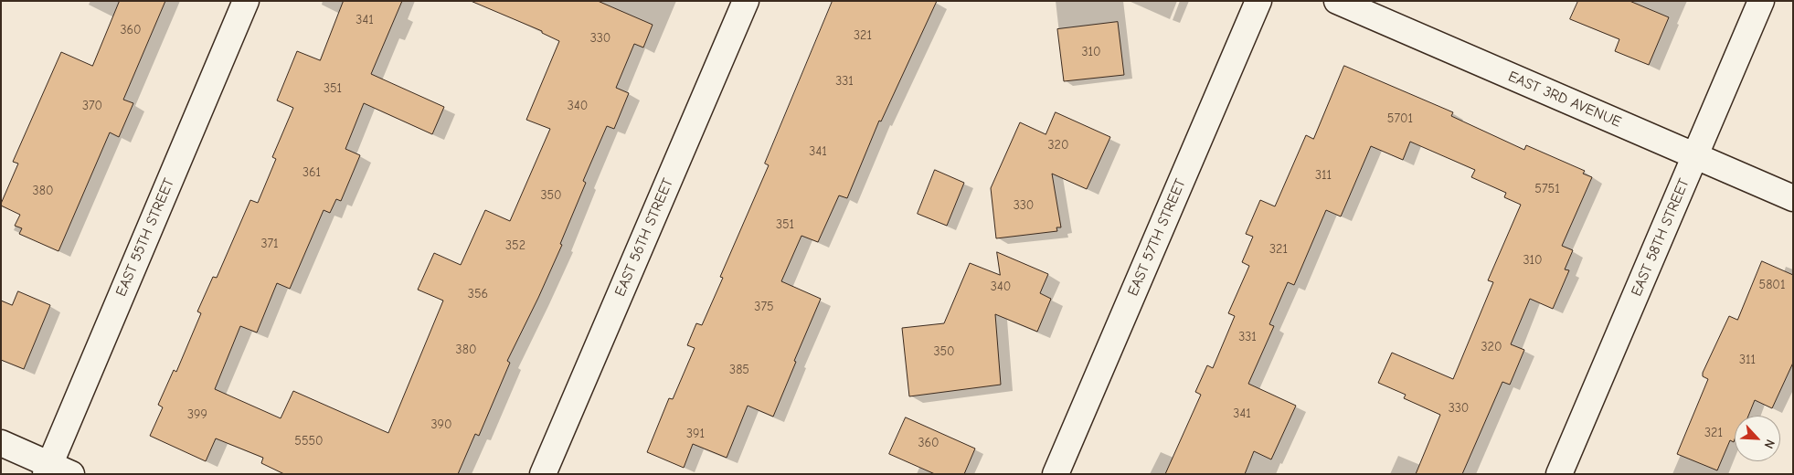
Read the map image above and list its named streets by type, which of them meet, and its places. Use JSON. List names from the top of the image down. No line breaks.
{"streets":{"street":["EAST 3RD AVENUE","EAST 55TH STREET","EAST 56TH STREET","EAST 57TH STREET","EAST 58TH STREET"]},"crossings":[["EAST 3RD AVENUE","EAST 58TH STREET"]],"house_numbers":["341","360","321","330","310","331","351","370","340","5701","320","341","361","311","5751","380","350","330","351","371","352","321","310","5801","340","356","375","331","320","380","350","311","385","330","341","399","390","321","391","5550","360"],"north":"bottom right"}
